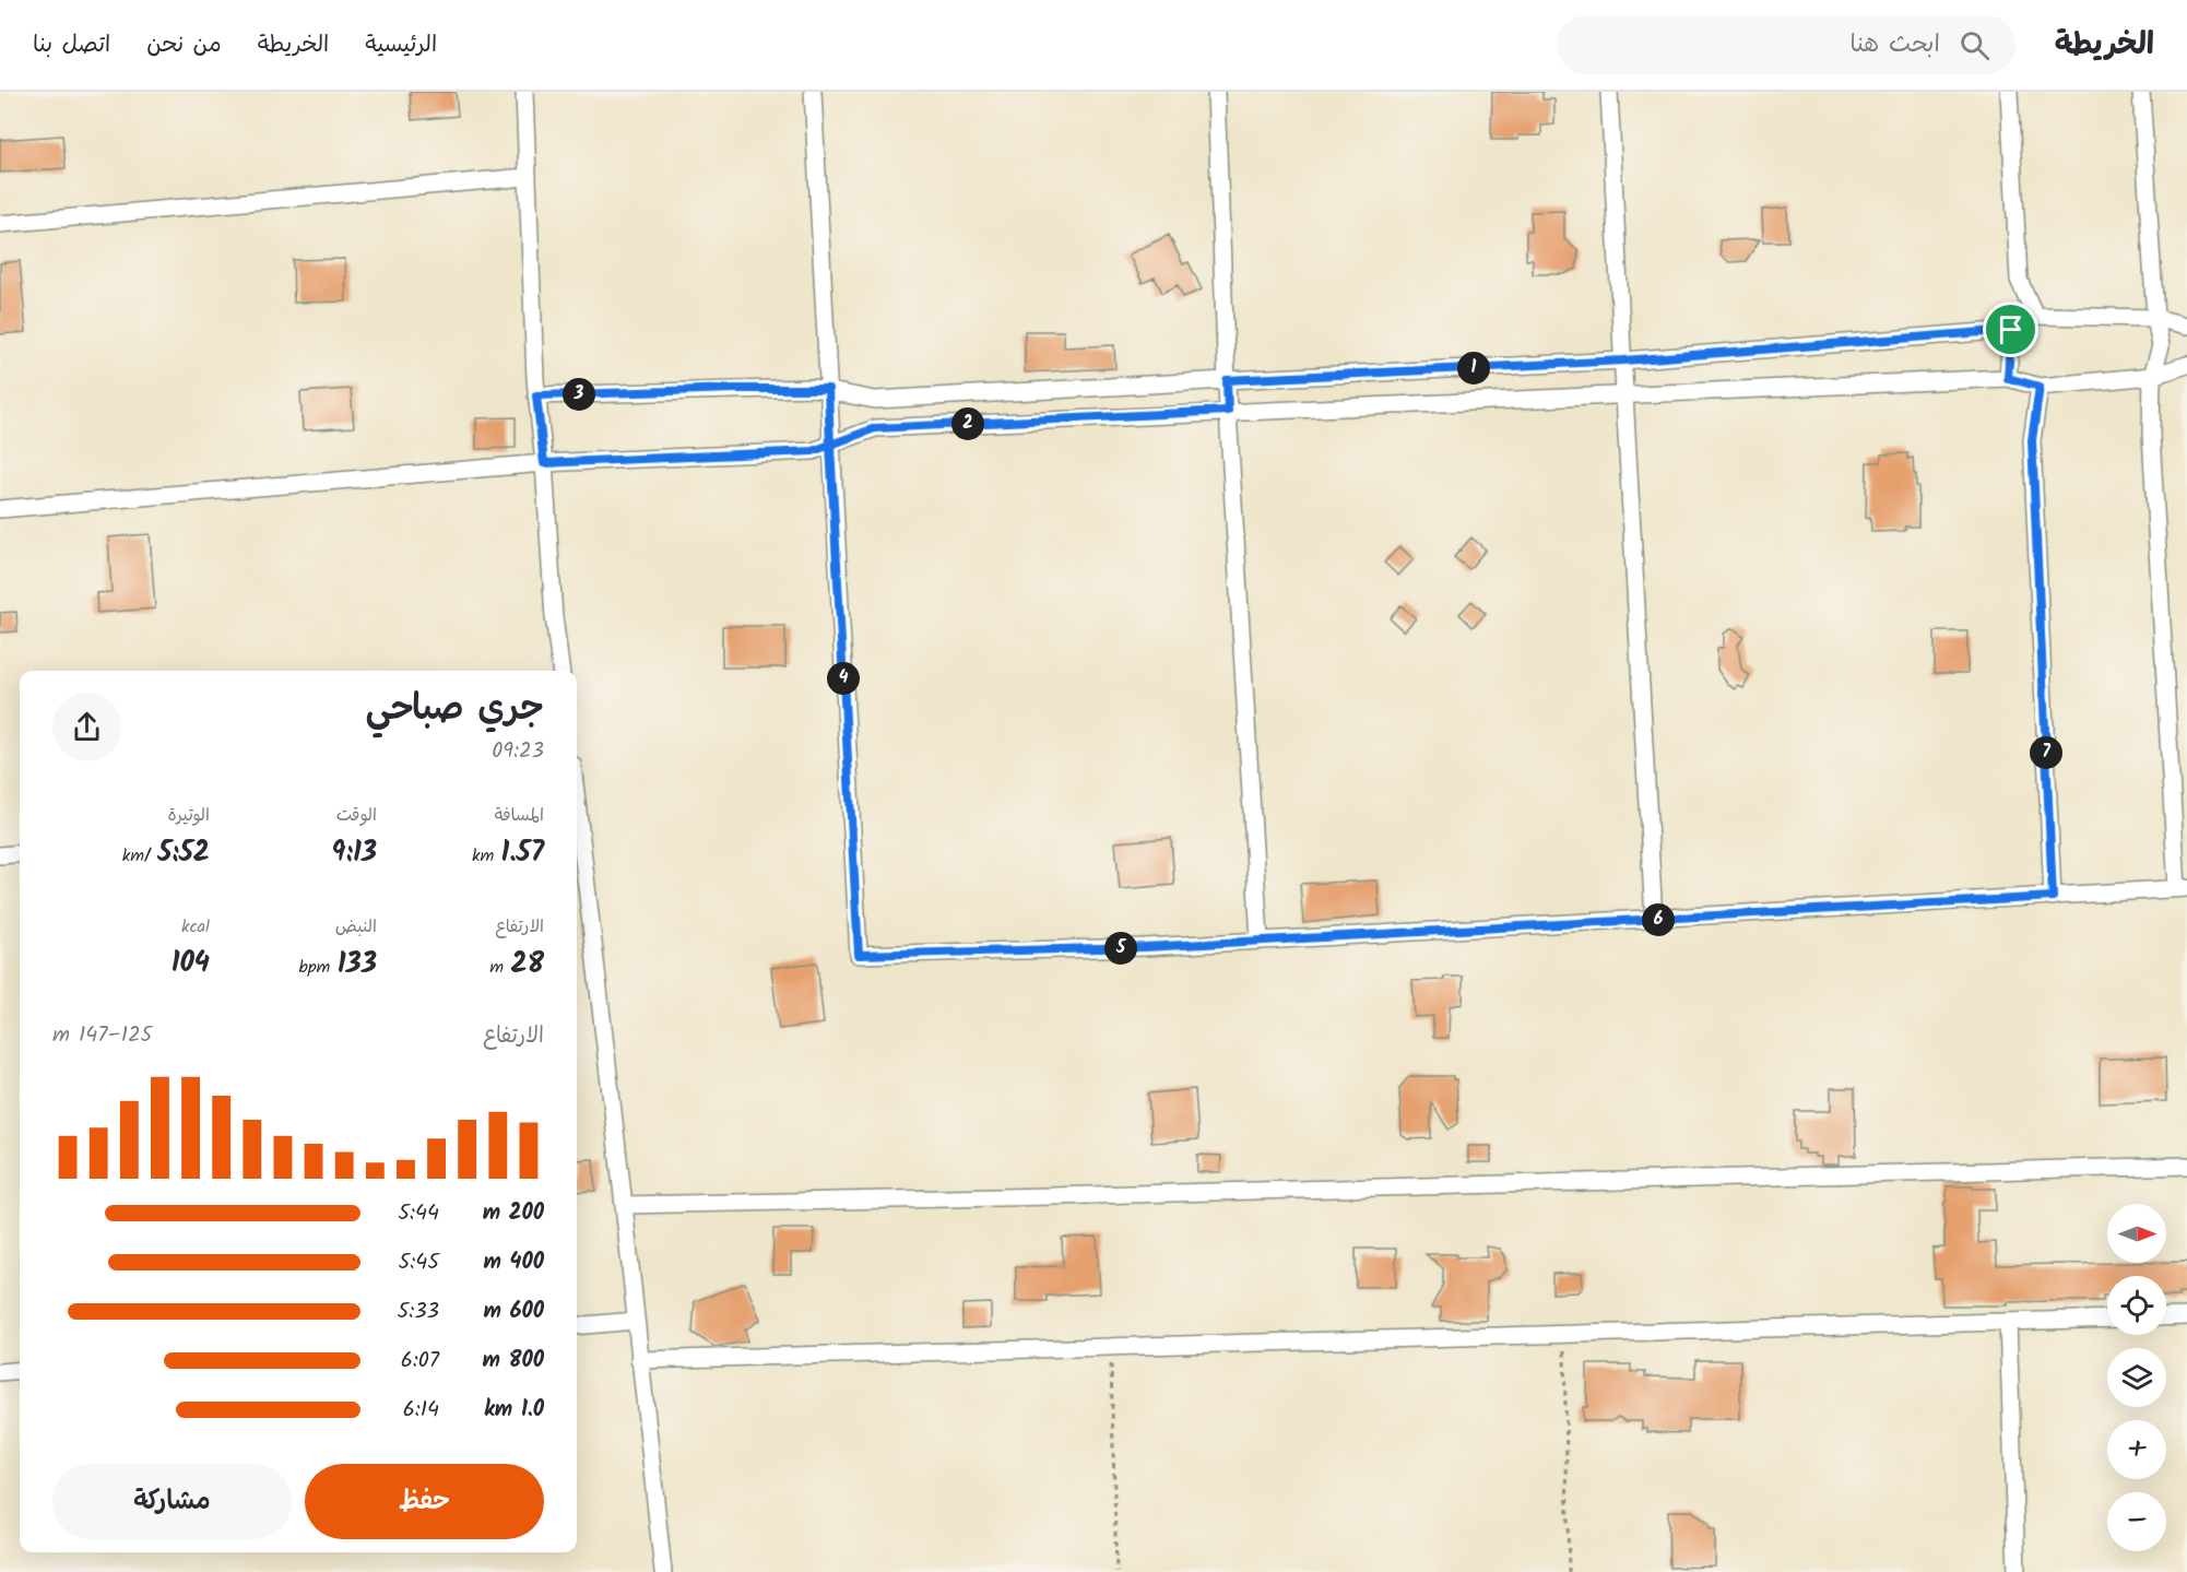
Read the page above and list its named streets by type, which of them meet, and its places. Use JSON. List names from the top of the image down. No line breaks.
{"north":"right","page":{"header":"الخريطة","search":"ابحث هنا","nav":["الرئيسية","الخريطة","من نحن","اتصل بنا"],"pins":["1","3","2","4","7","6","5"],"heading":["جري صباحي","09:23"],"stats":[["المسافة","1.57 km"],["الوقت","9:13"],["الوتيرة","5:52 /km"],["الارتفاع","28 m"],["النبض","133 bpm"],["kcal","104"]],"chart":["الارتفاع","125–147 m"],"list":[{"name":"200 m","note":"5:44"},{"name":"400 m","note":"5:45"},{"name":"600 m","note":"5:33"},{"name":"800 m","note":"6:07"},{"name":"1.0 km","note":"6:14"}],"map_buttons":["+","−"],"buttons":["حفظ","مشاركة"]}}
